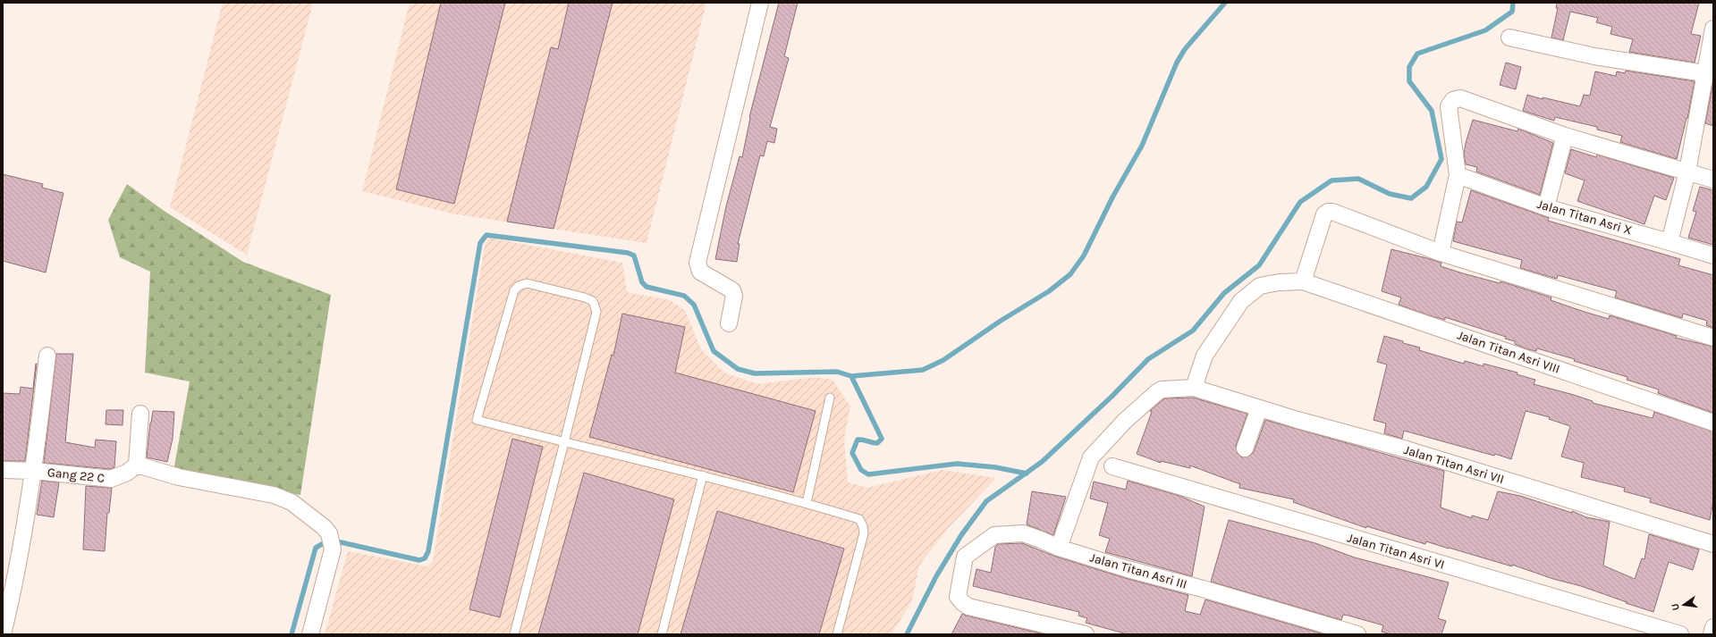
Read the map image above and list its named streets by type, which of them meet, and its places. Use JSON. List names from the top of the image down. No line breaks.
{"streets":{"street":["Jalan Titan Asri X","Jalan Titan Asri VIII","Jalan Titan Asri VII","Gang 22 C","Jalan Titan Asri VI","Jalan Titan Asri III"]},"north":"left"}
